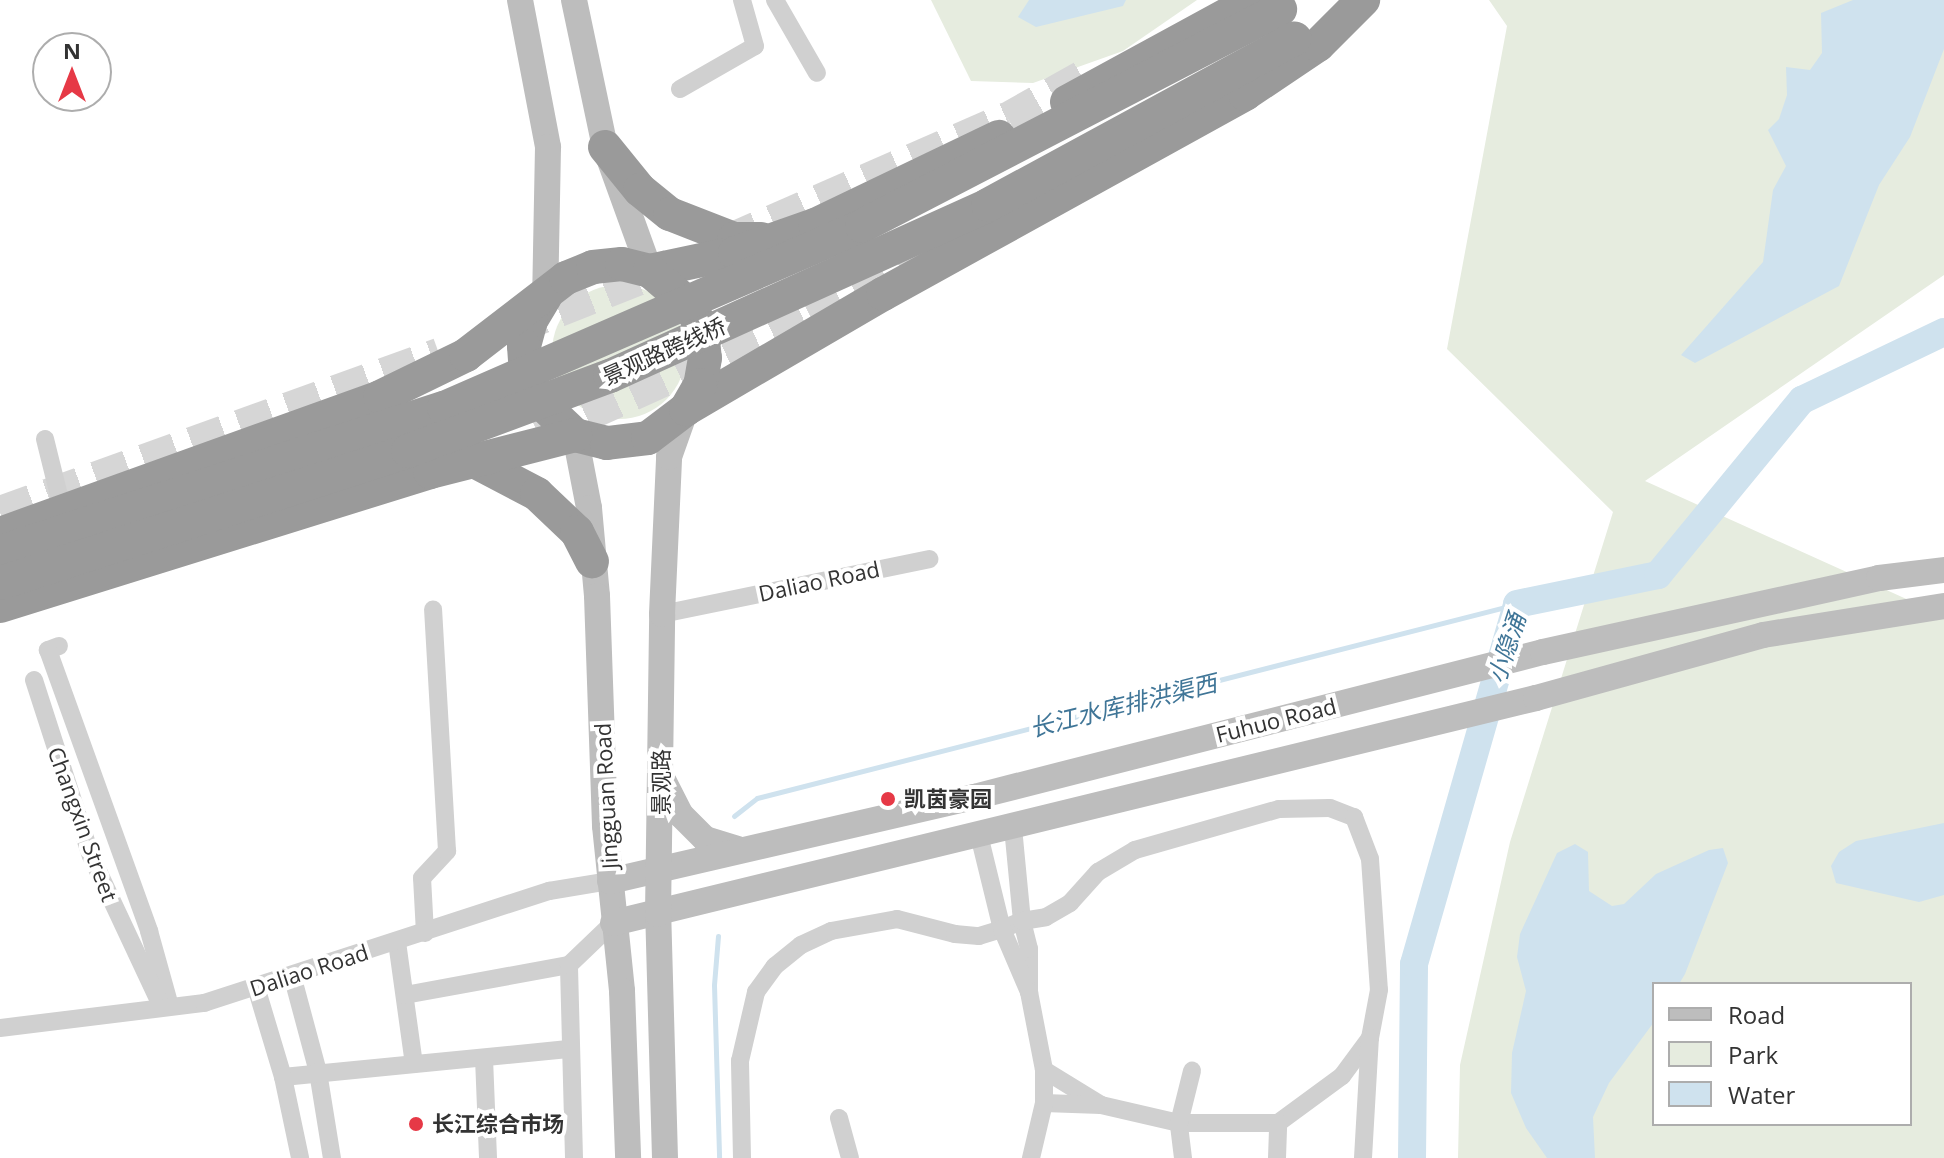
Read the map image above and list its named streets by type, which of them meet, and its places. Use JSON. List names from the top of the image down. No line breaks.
{"streets":{"highway":["景观路跨线桥"],"street":["Daliao Road","Fuhuo Road","景观路","Jingguan Road","Changxin Street"]},"crossings":[["Daliao Road","Fuhuo Road"],["Daliao Road","景观路"],["Daliao Road","Jingguan Road"],["Daliao Road","Changxin Street"],["Fuhuo Road","景观路"],["Fuhuo Road","Jingguan Road"],["景观路","Jingguan Road"]],"water":["小隐涌","长江水库排洪渠西"],"places":["凯茵豪园","长江综合市场"],"legend":["Road","Park","Water"],"north":"top"}
